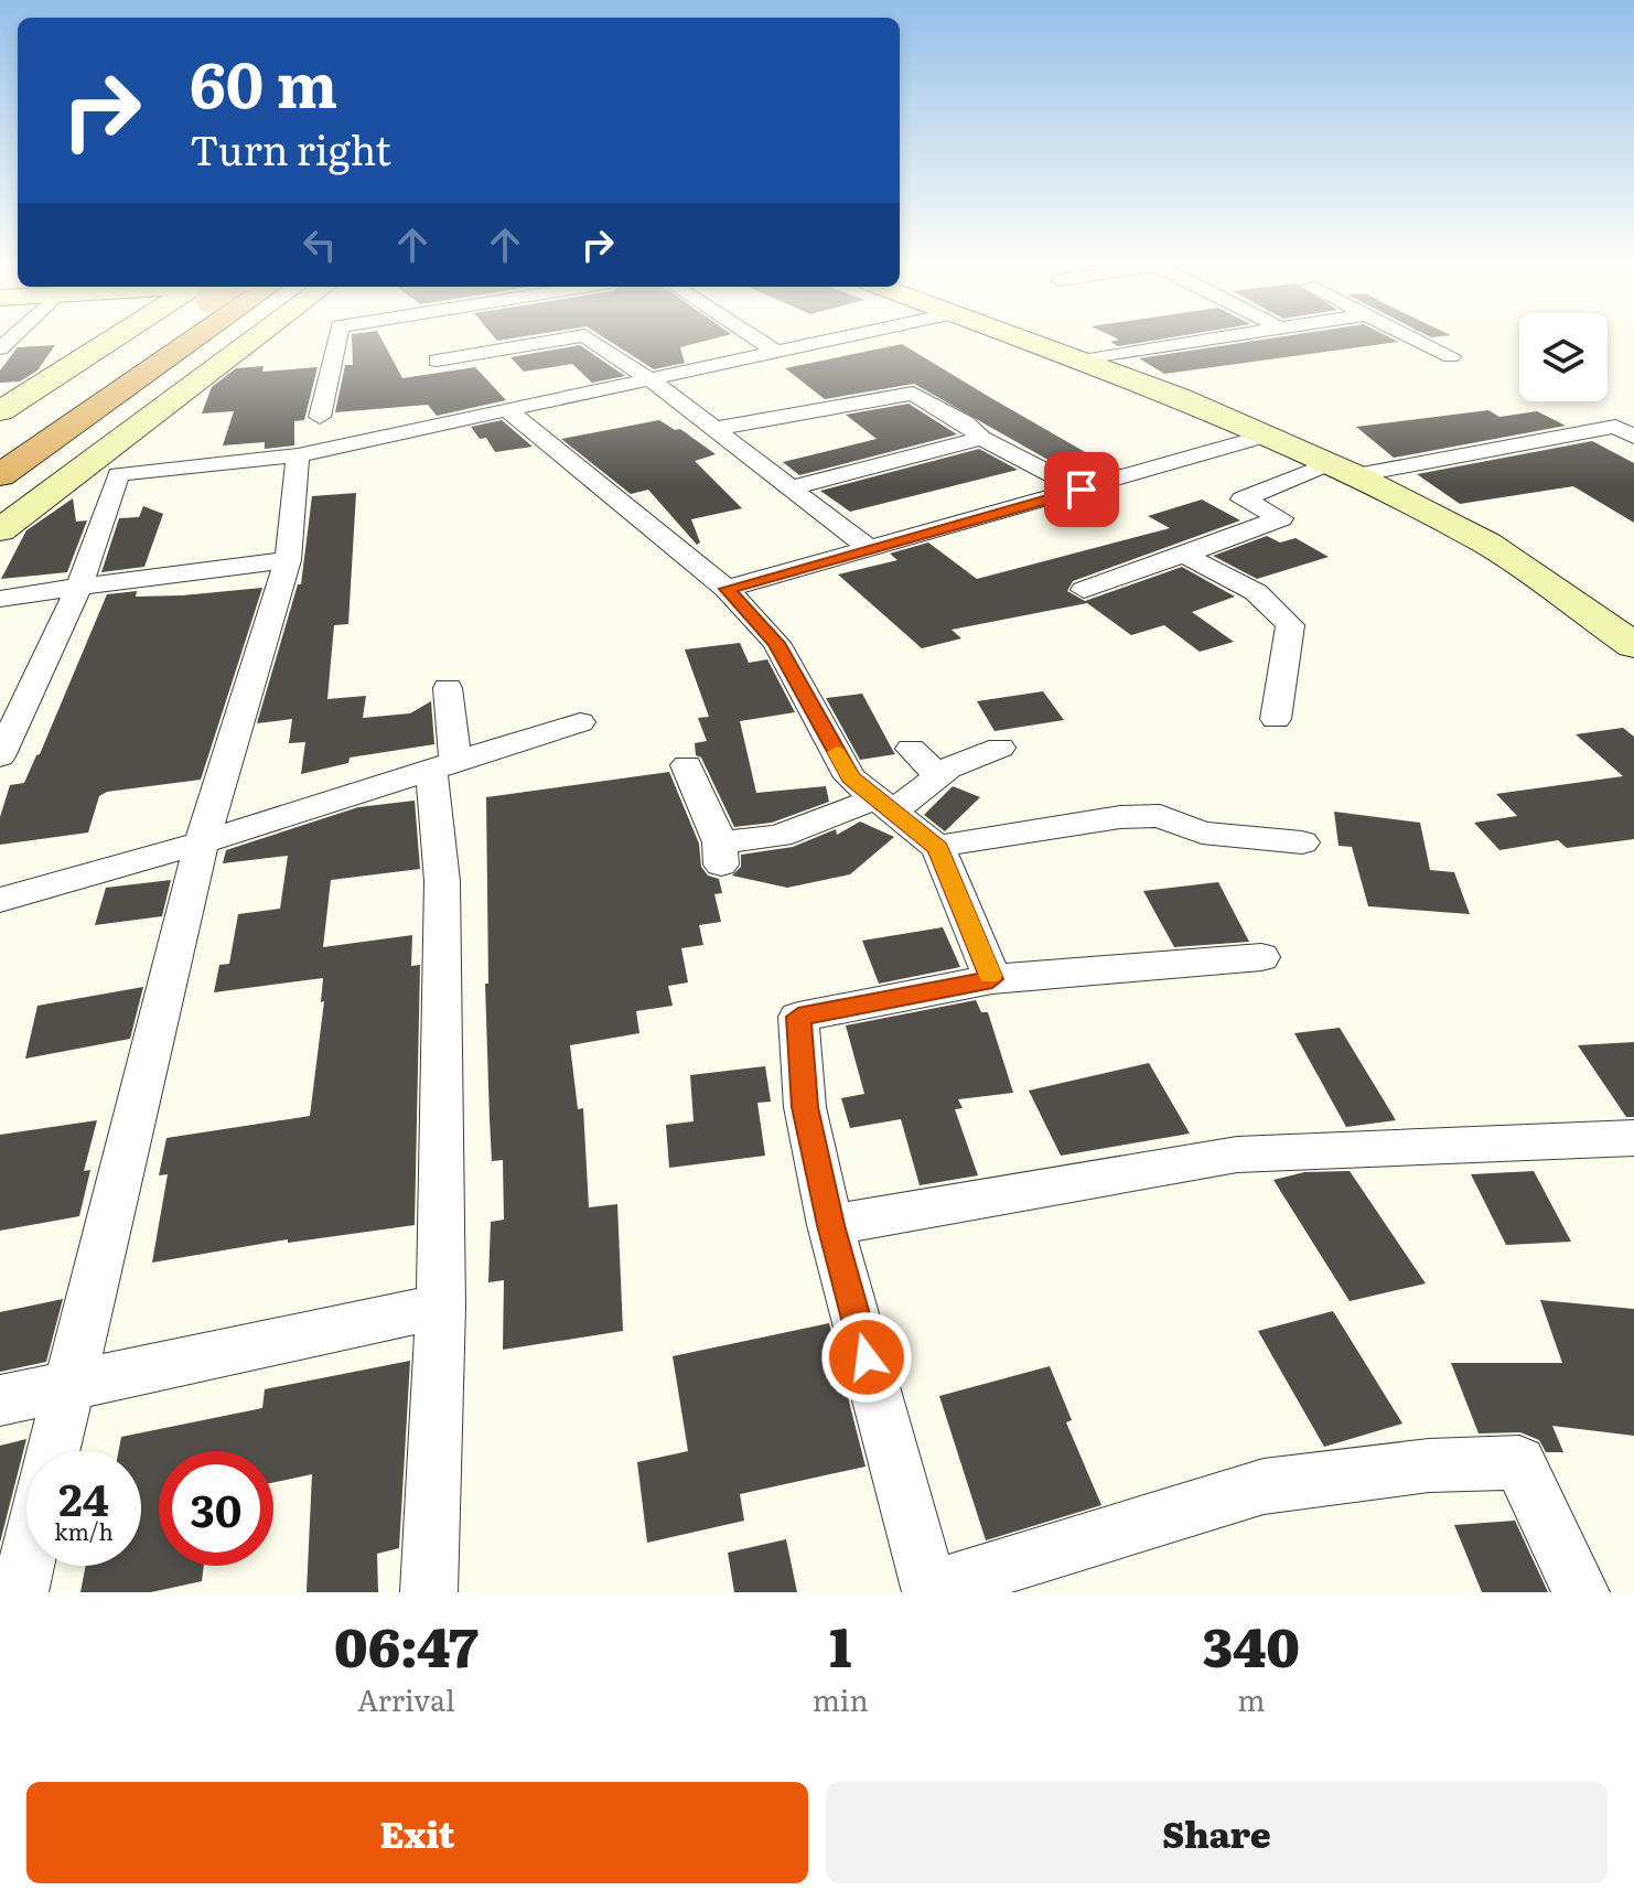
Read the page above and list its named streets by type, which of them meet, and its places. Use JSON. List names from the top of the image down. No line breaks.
{"page":{"turn":["60 m","Turn right"],"speed":"24 km/h","limit":"30","eta":["06:47","Arrival","1","min","340","m"],"buttons":["Exit","Share"]}}
